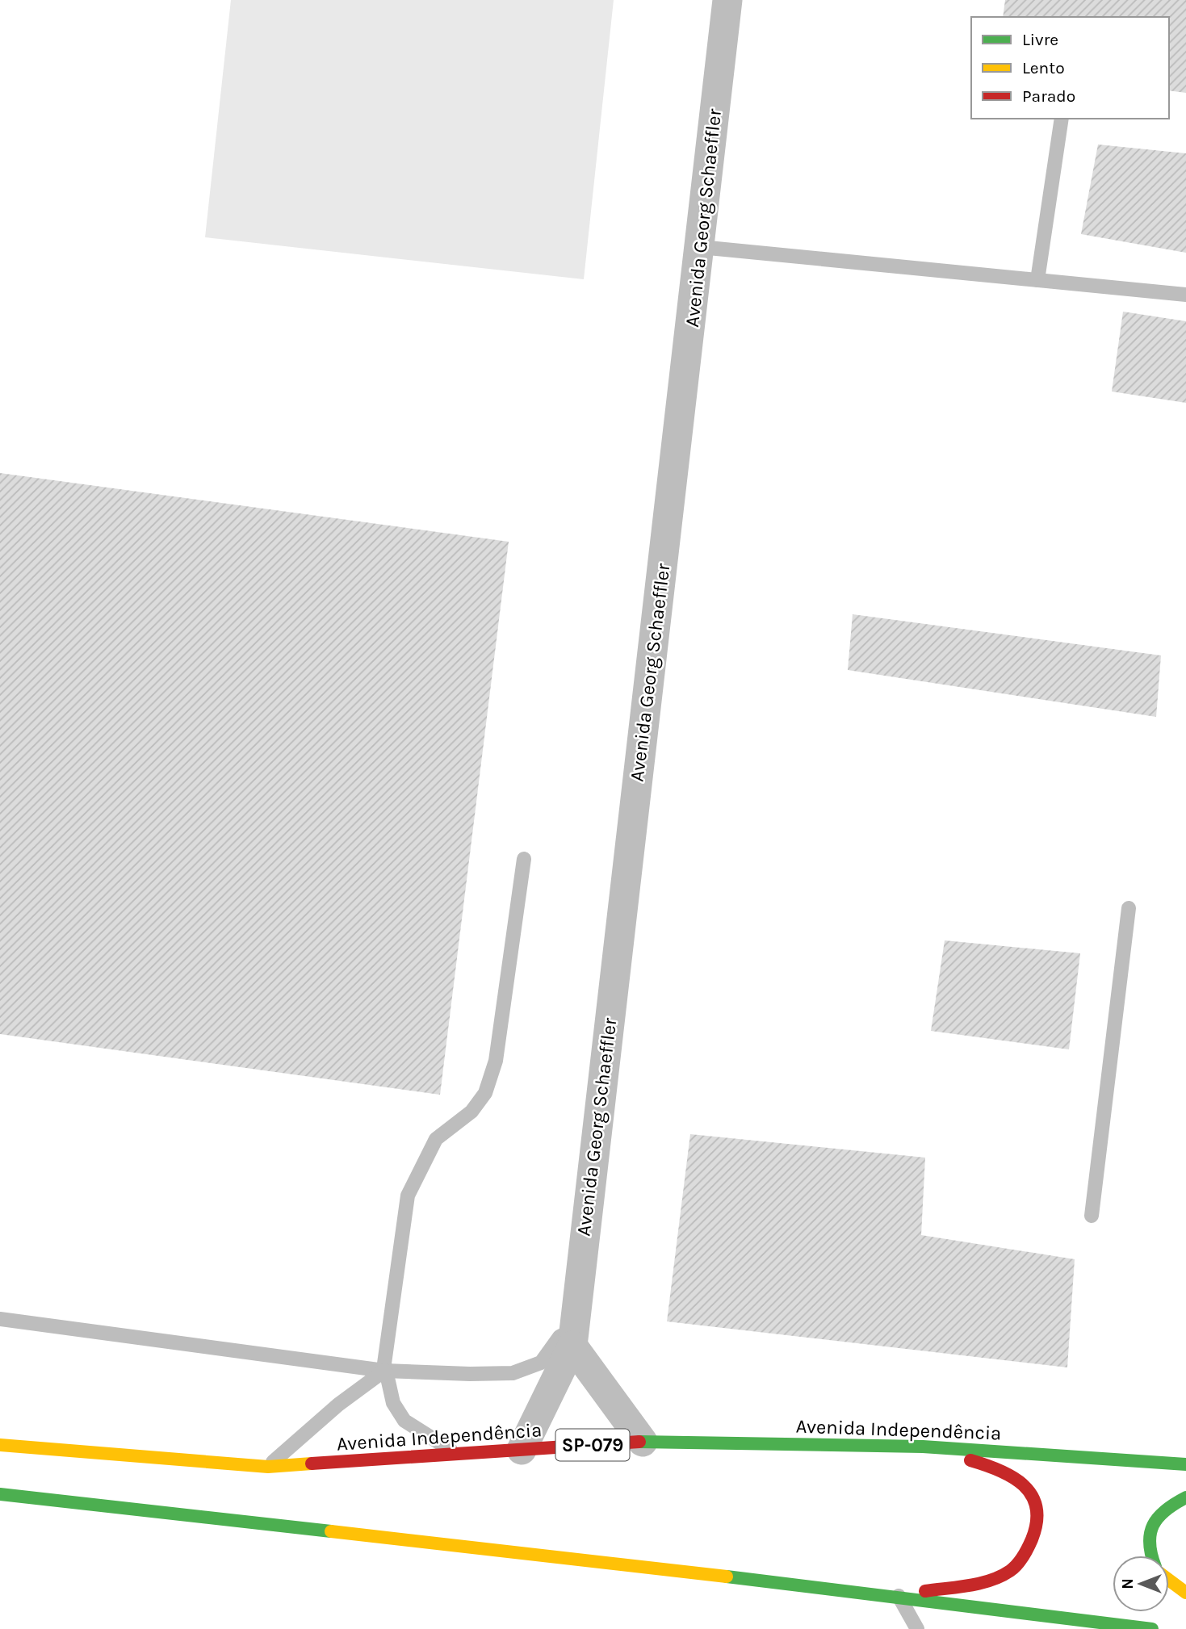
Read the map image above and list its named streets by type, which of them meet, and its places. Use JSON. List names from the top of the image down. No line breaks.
{"streets":{"main road":["Avenida Independência","SP-079"],"street":["Avenida Georg Schaeffler"]},"crossings":[["Avenida Georg Schaeffler","Avenida Independência"],["Avenida Independência","SP-079"]],"legend":["Livre","Lento","Parado"],"north":"left"}
